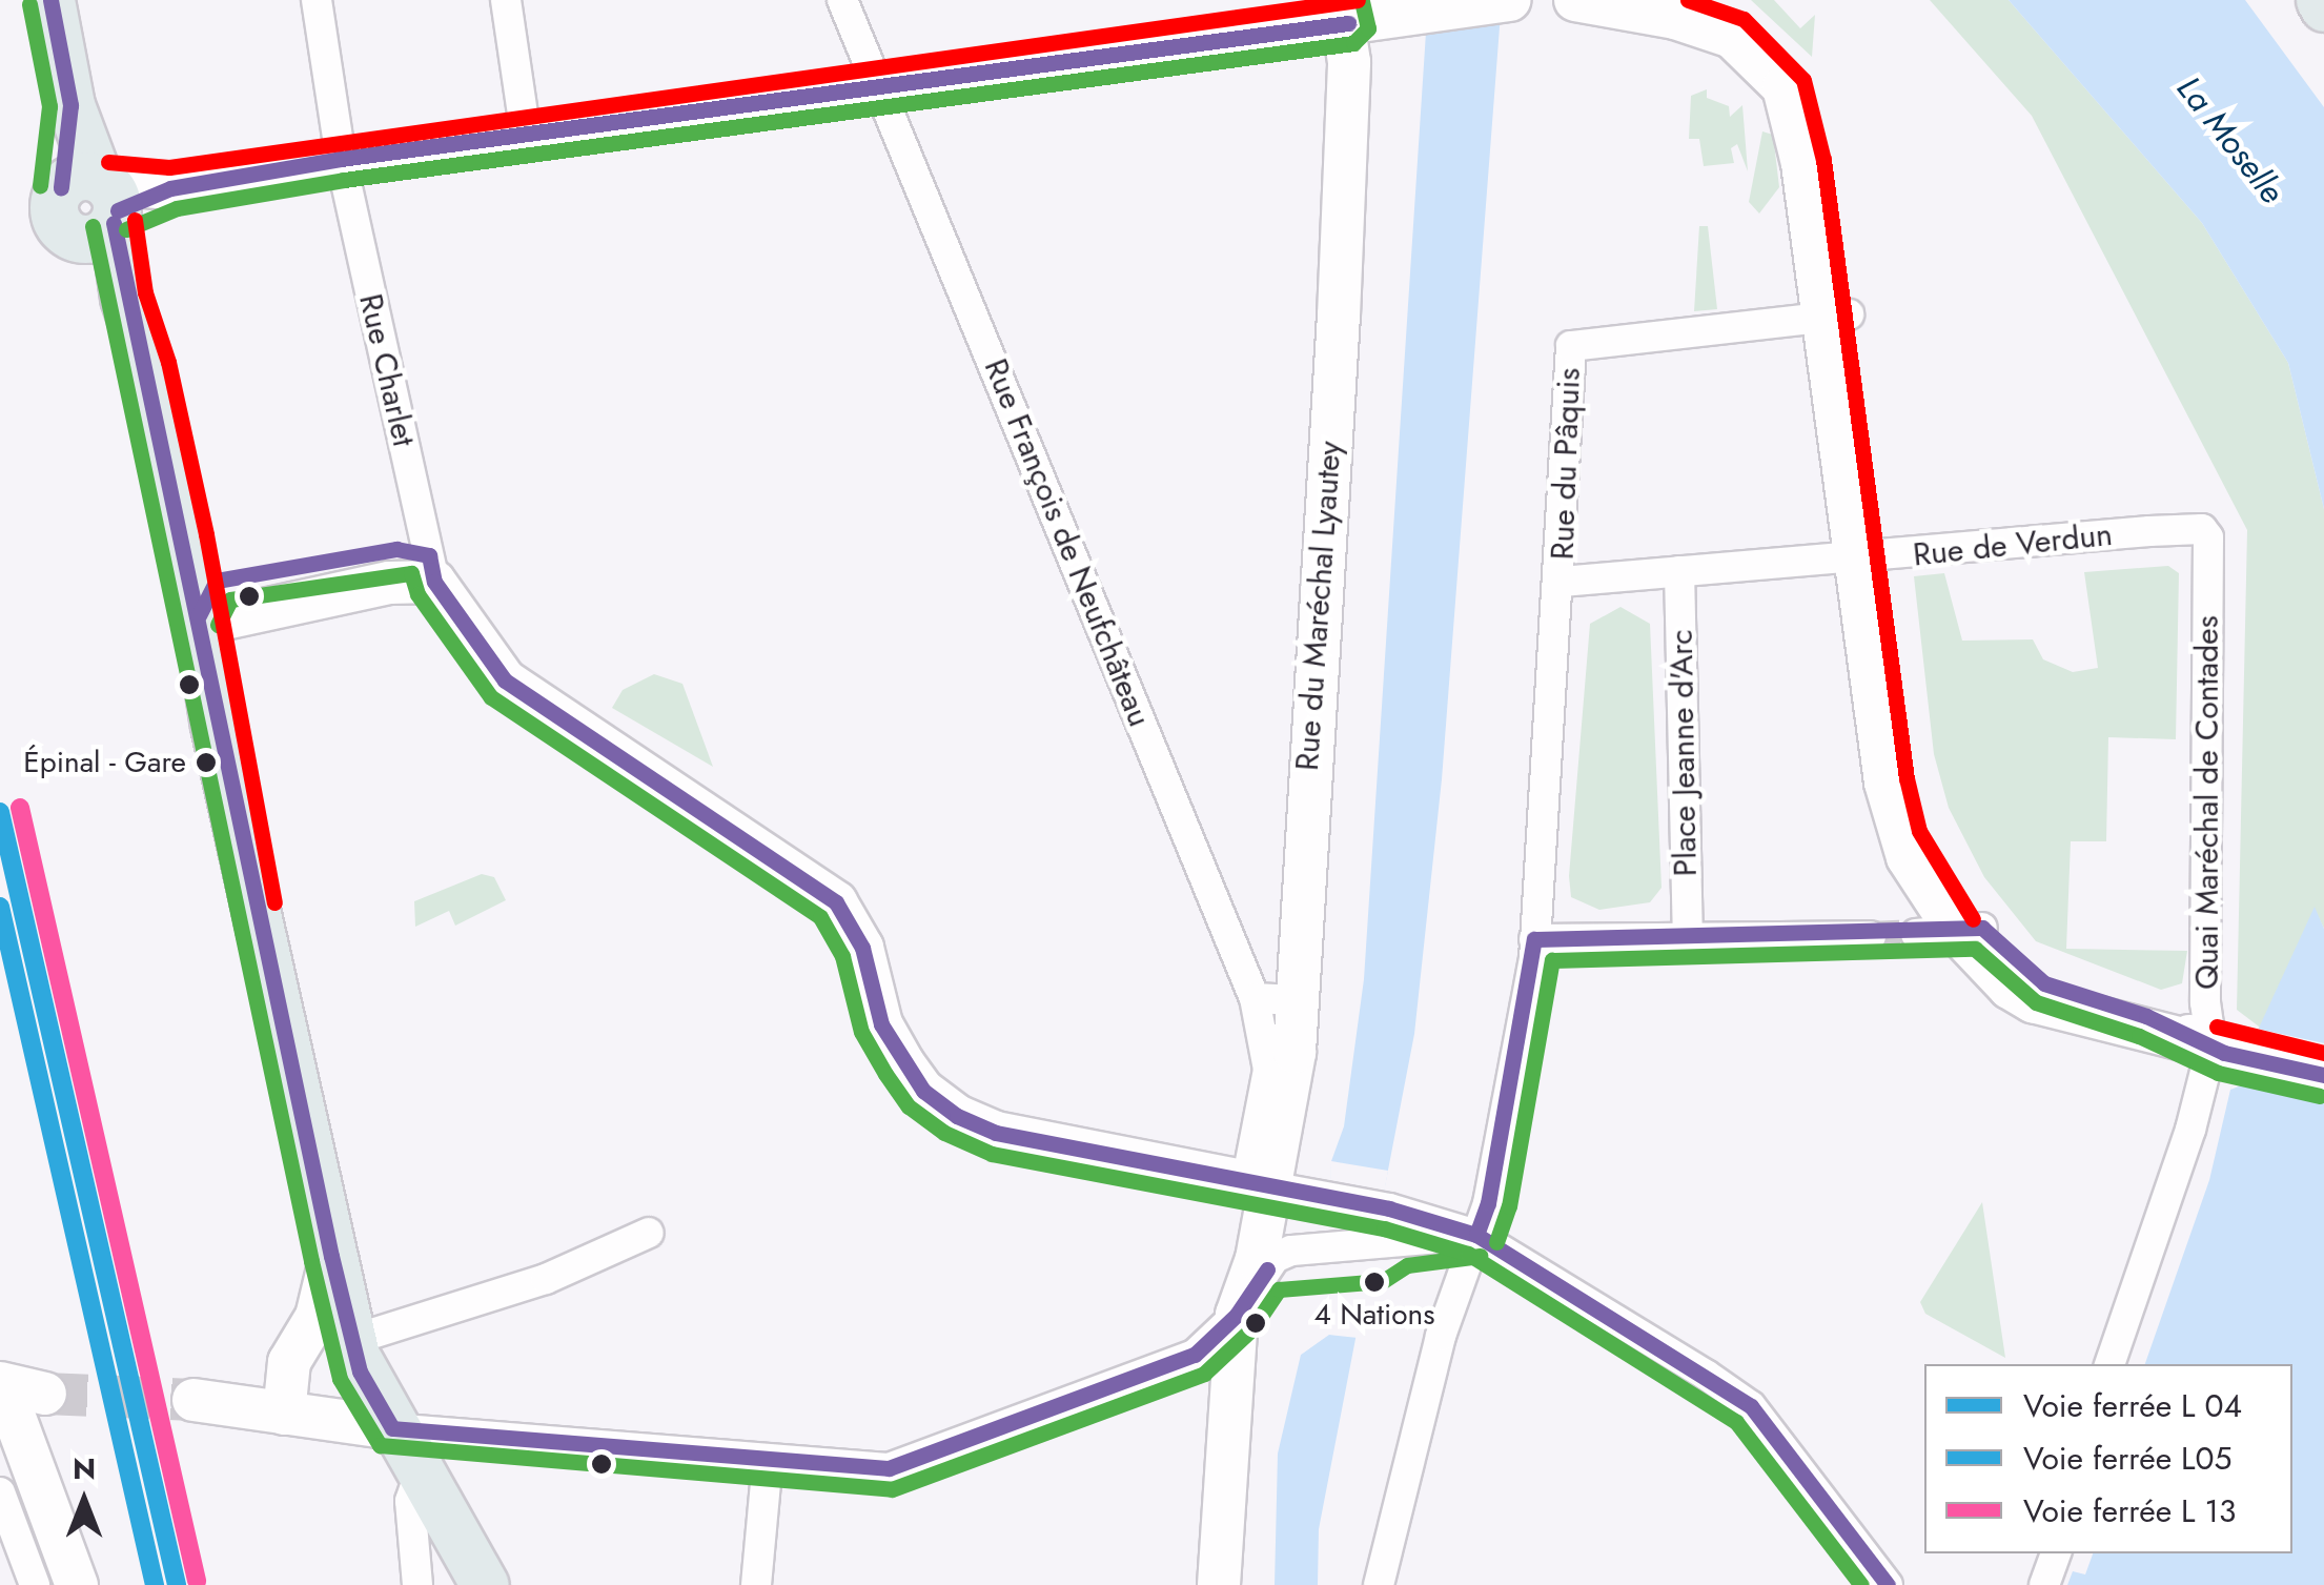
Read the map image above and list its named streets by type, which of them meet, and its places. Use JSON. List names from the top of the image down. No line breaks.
{"streets":{"main road":["Rue du Maréchal Lyautey"],"street":["Rue Charlet","Rue du Pâquis","Rue François de Neufchâteau","Rue de Verdun","Place Jeanne d'Arc","Quai Maréchal de Contades"]},"crossings":[["Rue du Pâquis","Rue de Verdun"],["Rue François de Neufchâteau","Rue du Maréchal Lyautey"],["Rue de Verdun","Place Jeanne d'Arc"],["Rue de Verdun","Quai Maréchal de Contades"]],"water":["La Moselle"],"places":["Épinal - Gare","4 Nations"],"lines":["rail line L05"],"legend":["Voie ferrée L 04","Voie ferrée L05","Voie ferrée L 13"],"north":"top"}
